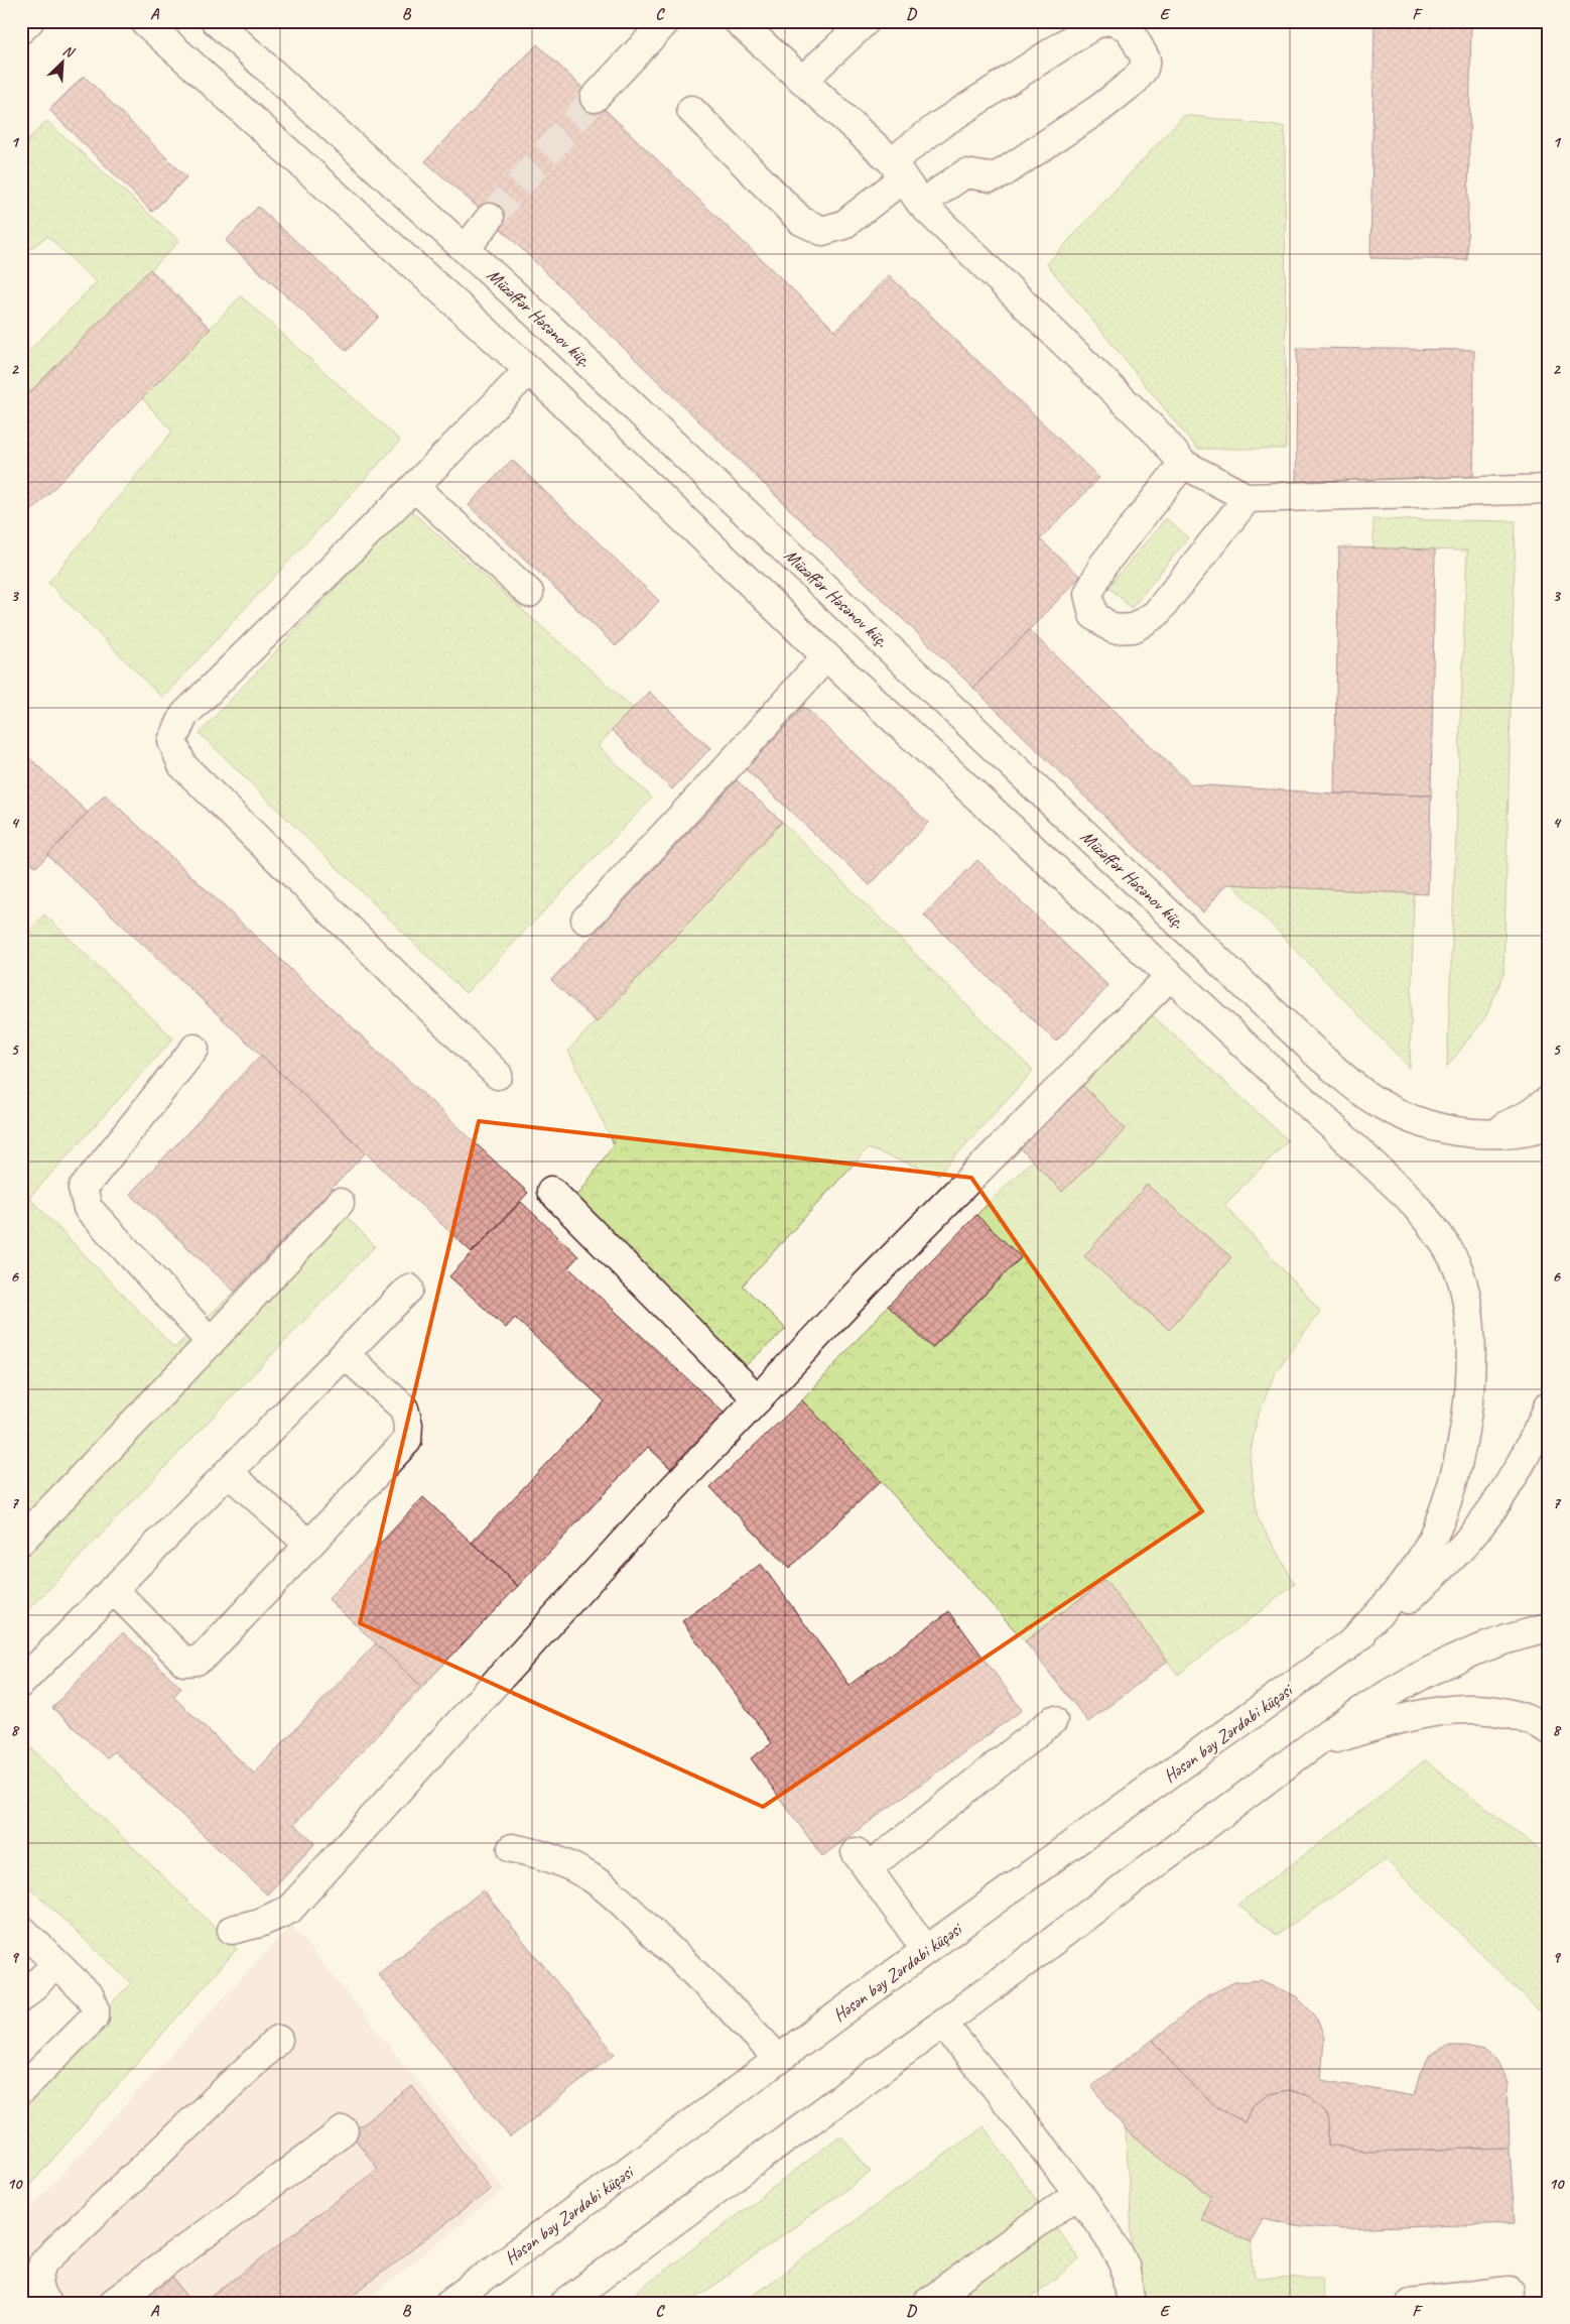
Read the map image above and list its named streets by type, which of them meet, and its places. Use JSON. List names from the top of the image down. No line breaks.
{"streets":{"main road":["Müzəffər Həsənov küç.","Həsən bəy Zərdabi küçəsi"]},"north":"top right","grid":{"columns":["A","B","C","D","E","F"],"rows":["1","2","3","4","5","6","7","8","9","10"]}}
